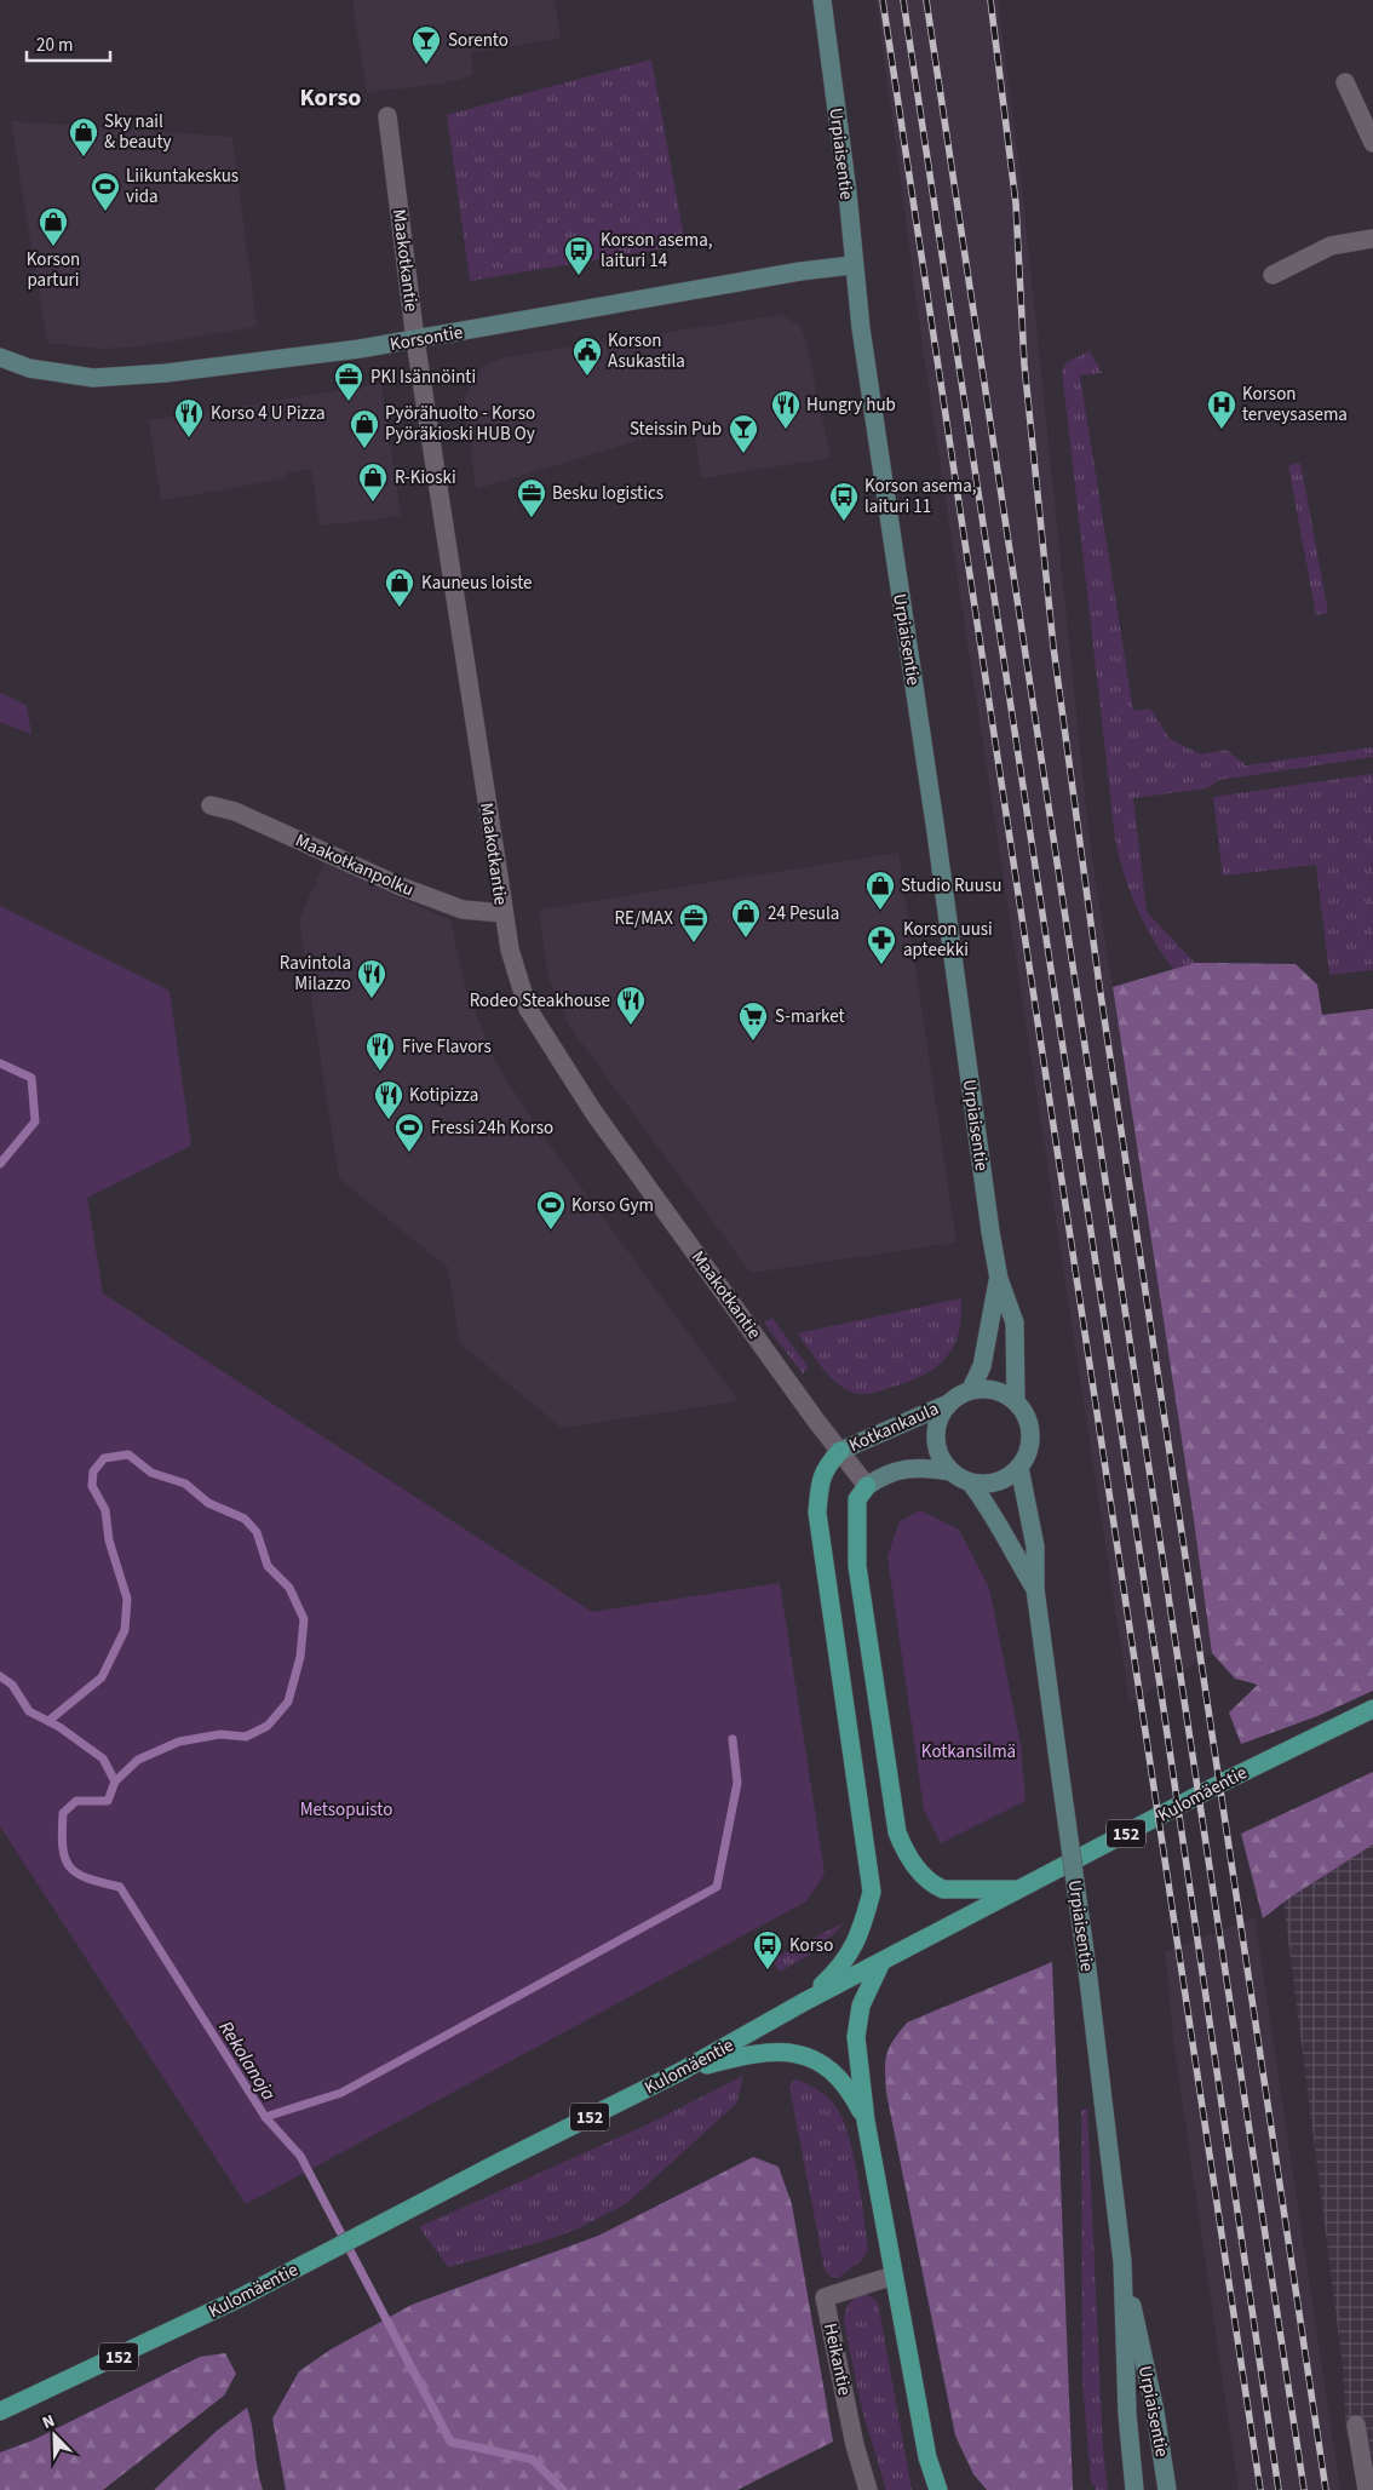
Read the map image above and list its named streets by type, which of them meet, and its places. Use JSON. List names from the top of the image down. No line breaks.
{"streets":{"main road":["Urpiaisentie","Korsontie","Kotkankaula","Kulomäentie","152"],"street":["Maakotkantie","Maakotkanpolku","Heikantie"]},"crossings":[["Urpiaisentie","Korsontie"],["Urpiaisentie","Kotkankaula"],["Maakotkantie","Korsontie"],["Maakotkantie","Maakotkanpolku"],["Maakotkantie","Kotkankaula"]],"districts":["Korso"],"water":["Rekolanoja"],"parks":["Kotkansilmä","Metsopuisto"],"places":{"bar":["Sorento","Steissin Pub"],"shop":["Sky nail & beauty","Korson parturi","Pyörähuolto - Korso Pyöräkioski HUB Oy","R-Kioski","Kauneus loiste","Studio Ruusu","24 Pesula"],"sports":["Liikuntakeskus vida","Fressi 24h Korso","Korso Gym"],"bus stop":["Korson asema, laituri 14","Korson asema, laituri 11","Korso"],"public building":["Korson Asukastila"],"office":["PKI Isännöinti","Besku logistics","RE/MAX"],"restaurant":["Hungry hub","Korso 4 U Pizza","Ravintola Milazzo","Rodeo Steakhouse","Five Flavors","Kotipizza"],"hospital":["Korson terveysasema"],"pharmacy":["Korson uusi apteekki"],"supermarket":["S-market"]},"scale_bar":"20 m","north":"top left"}
